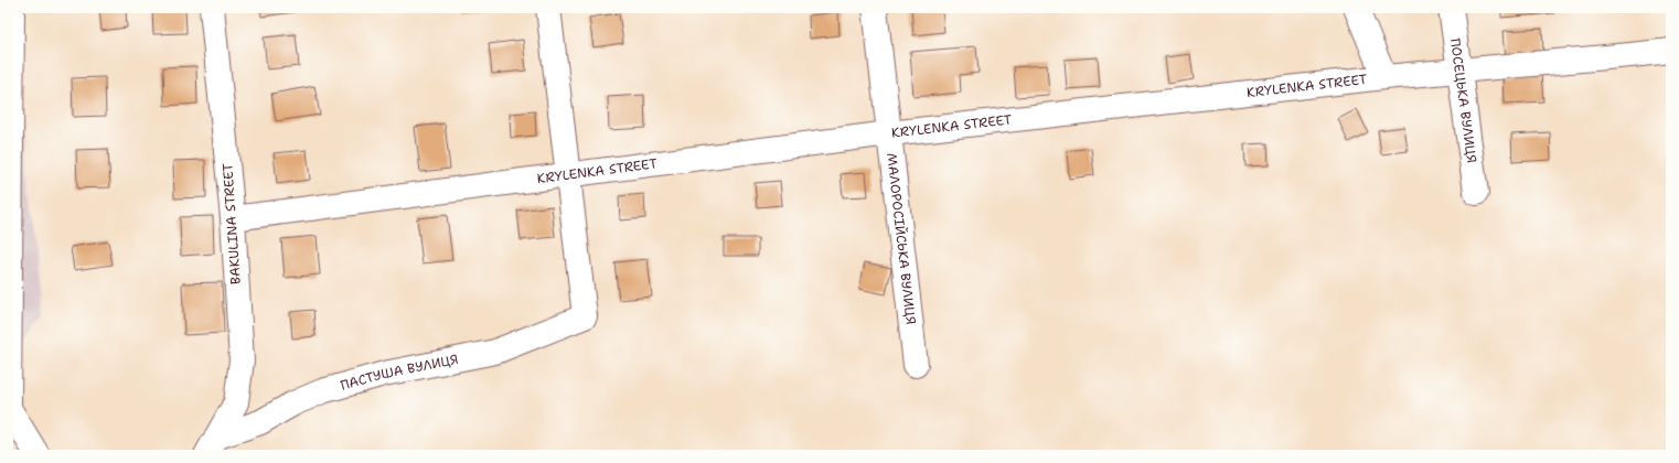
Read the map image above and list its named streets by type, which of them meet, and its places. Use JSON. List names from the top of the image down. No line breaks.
{"streets":{"street":["KRYLENKA STREET","ПОСЕЦЬКА ВУЛИЦЯ","BAKULINA STREET","МАЛОРОСІЙСЬКА ВУЛИЦЯ","ПАСТУША ВУЛИЦЯ"]},"crossings":[["KRYLENKA STREET","ПОСЕЦЬКА ВУЛИЦЯ"],["KRYLENKA STREET","BAKULINA STREET"],["KRYLENKA STREET","МАЛОРОСІЙСЬКА ВУЛИЦЯ"],["KRYLENKA STREET","ПАСТУША ВУЛИЦЯ"],["BAKULINA STREET","ПАСТУША ВУЛИЦЯ"]]}
